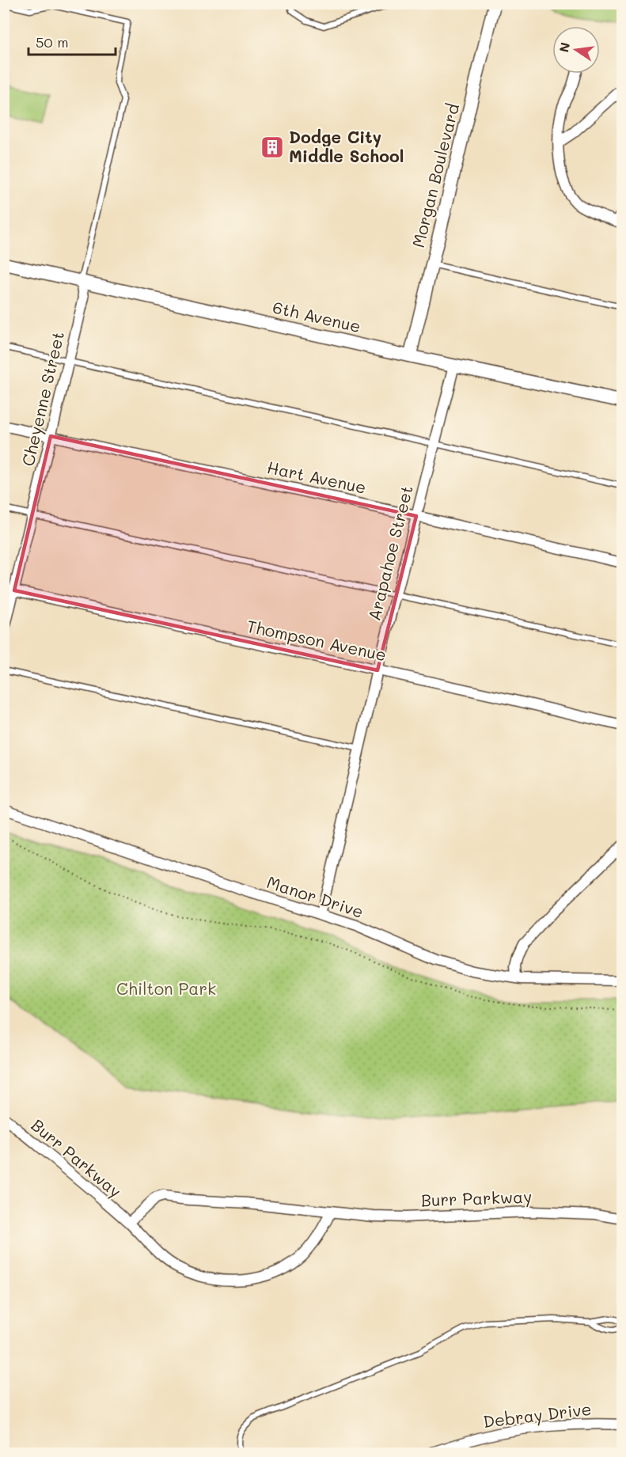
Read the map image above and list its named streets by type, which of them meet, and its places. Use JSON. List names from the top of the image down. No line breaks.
{"streets":{"street":["Morgan Boulevard","6th Avenue","Cheyenne Street","Hart Avenue","Arapahoe Street","Thompson Avenue","Manor Drive","Burr Parkway","Debray Drive"]},"crossings":[["Morgan Boulevard","6th Avenue"],["6th Avenue","Cheyenne Street"],["6th Avenue","Arapahoe Street"],["Cheyenne Street","Hart Avenue"],["Cheyenne Street","Thompson Avenue"],["Hart Avenue","Arapahoe Street"],["Arapahoe Street","Thompson Avenue"],["Arapahoe Street","Manor Drive"]],"parks":["Chilton Park"],"places":{"building":["Dodge City Middle School"]},"scale_bar":"50 m","north":"left"}
